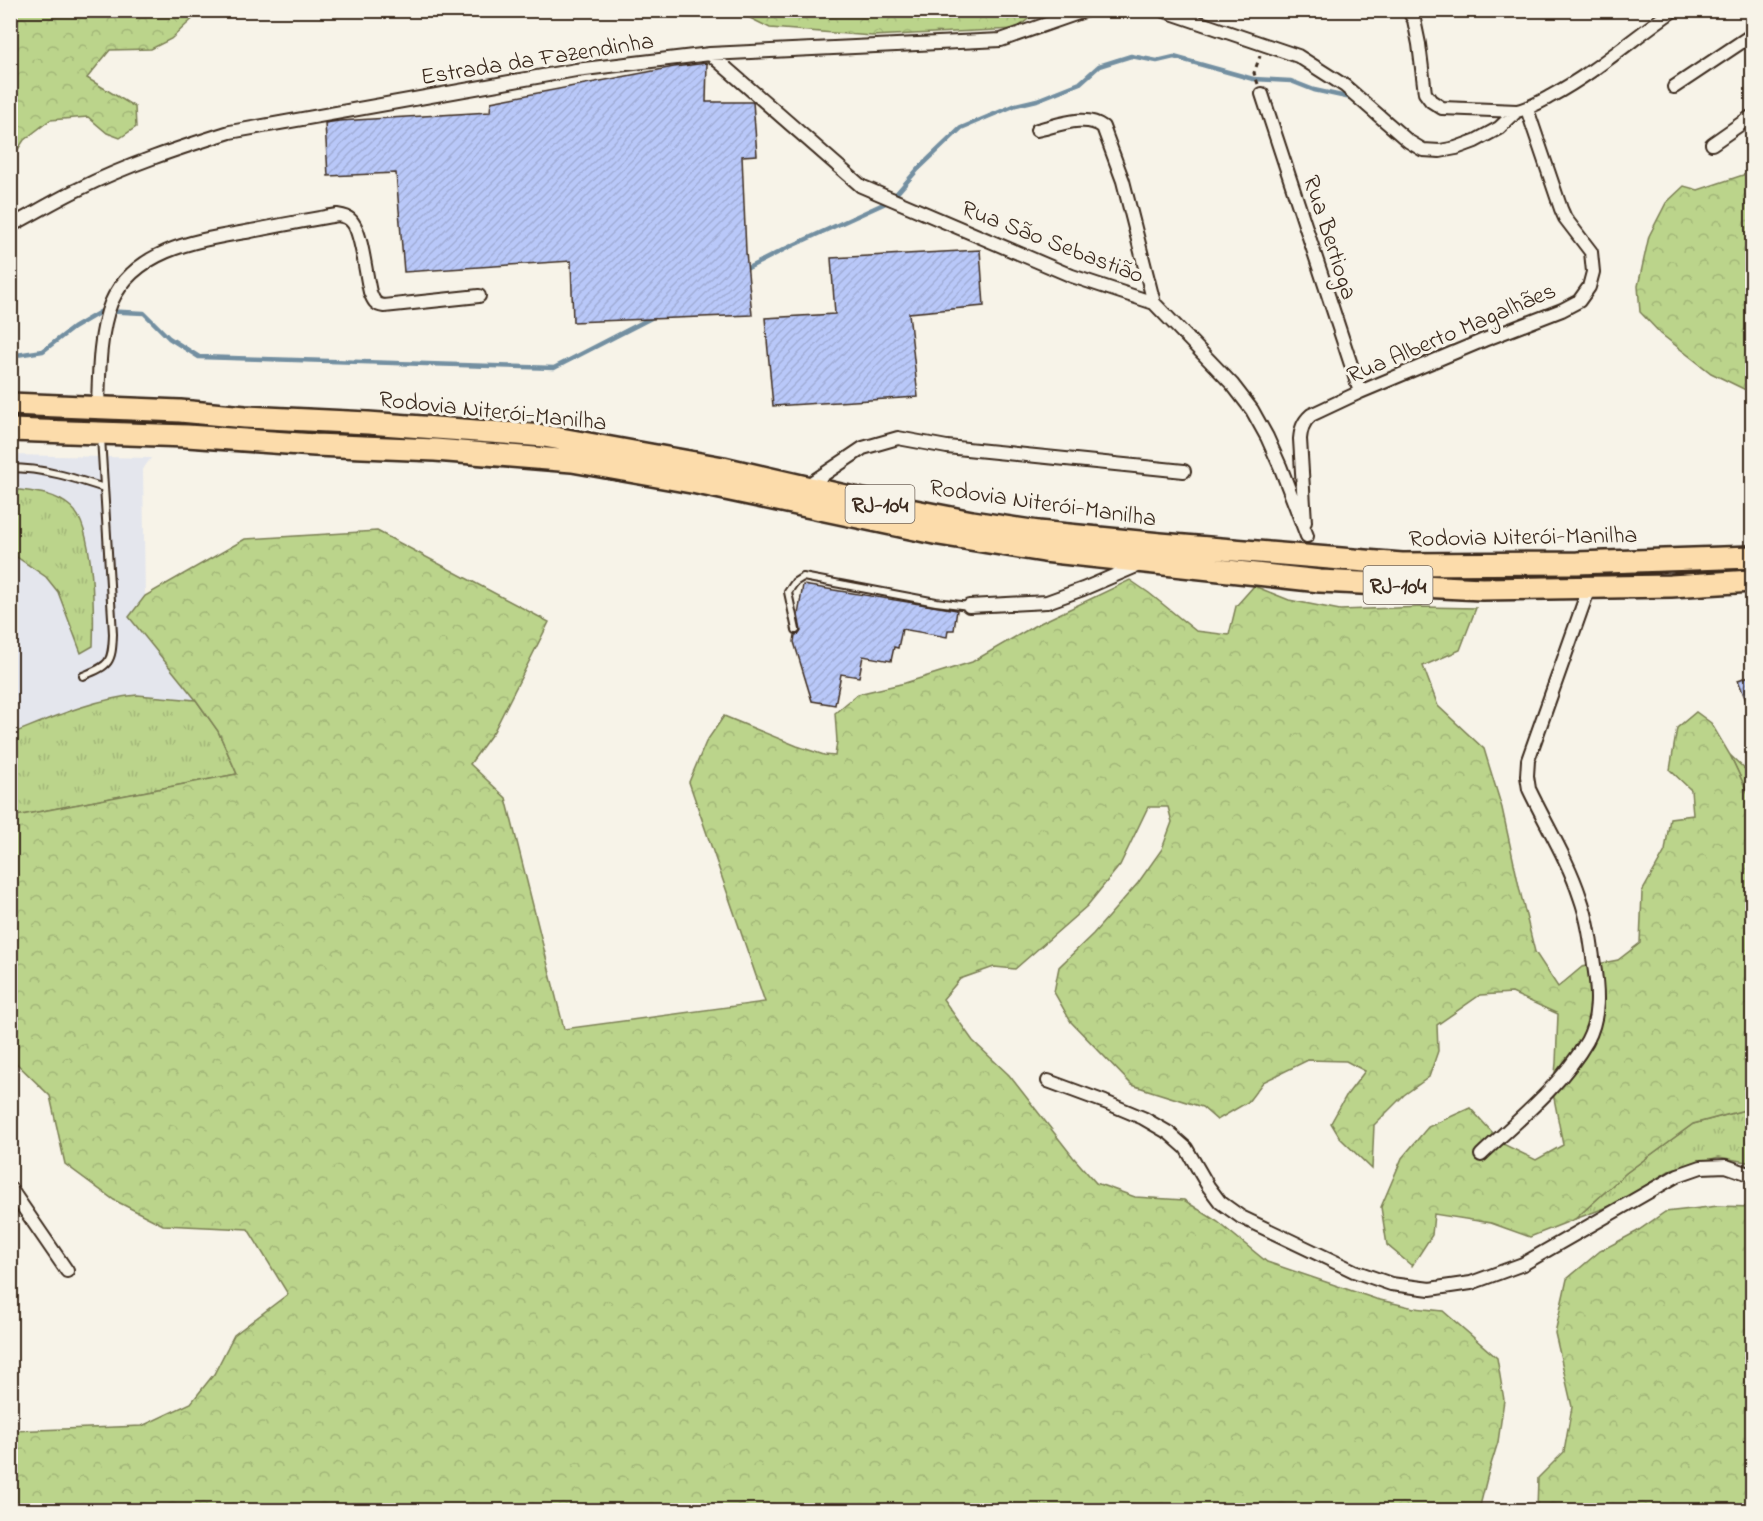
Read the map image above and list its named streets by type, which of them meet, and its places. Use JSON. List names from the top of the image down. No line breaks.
{"streets":{"highway":["Rodovia Niterói-Manilha","RJ-104"],"street":["Estrada da Fazendinha","Rua Bertioga","Rua São Sebastião","Rua Alberto Magalhães"]},"crossings":[["Estrada da Fazendinha","Rua São Sebastião"],["Rua Bertioga","Rua Alberto Magalhães"],["Rua São Sebastião","Rua Alberto Magalhães"],["Rua São Sebastião","Rodovia Niterói-Manilha"],["Rua Alberto Magalhães","Rodovia Niterói-Manilha"]]}
